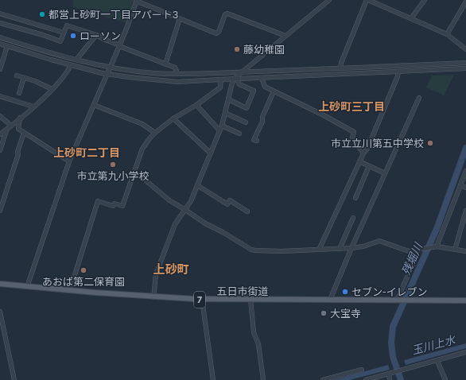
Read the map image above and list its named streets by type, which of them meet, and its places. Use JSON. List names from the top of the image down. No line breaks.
{"streets":{"main road":["五日市街道","7"]},"districts":["上砂町三丁目","上砂町二丁目","上砂町"],"water":["残堀川","玉川上水"],"places":["都営上砂町一丁目アパート3","ローソン","藤幼稚園","市立立川第五中学校","市立第九小学校","あおば第二保育園","セブン-イレブン","大宝寺"]}
